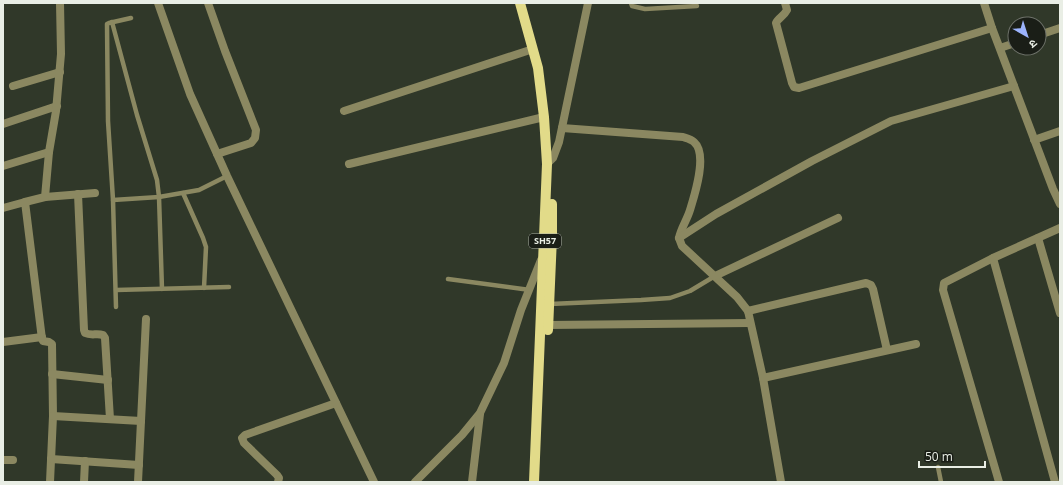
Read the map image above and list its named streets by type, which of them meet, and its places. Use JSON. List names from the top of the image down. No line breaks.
{"streets":{"main road":["SH57"]},"scale_bar":"50 m","north":"bottom right"}
